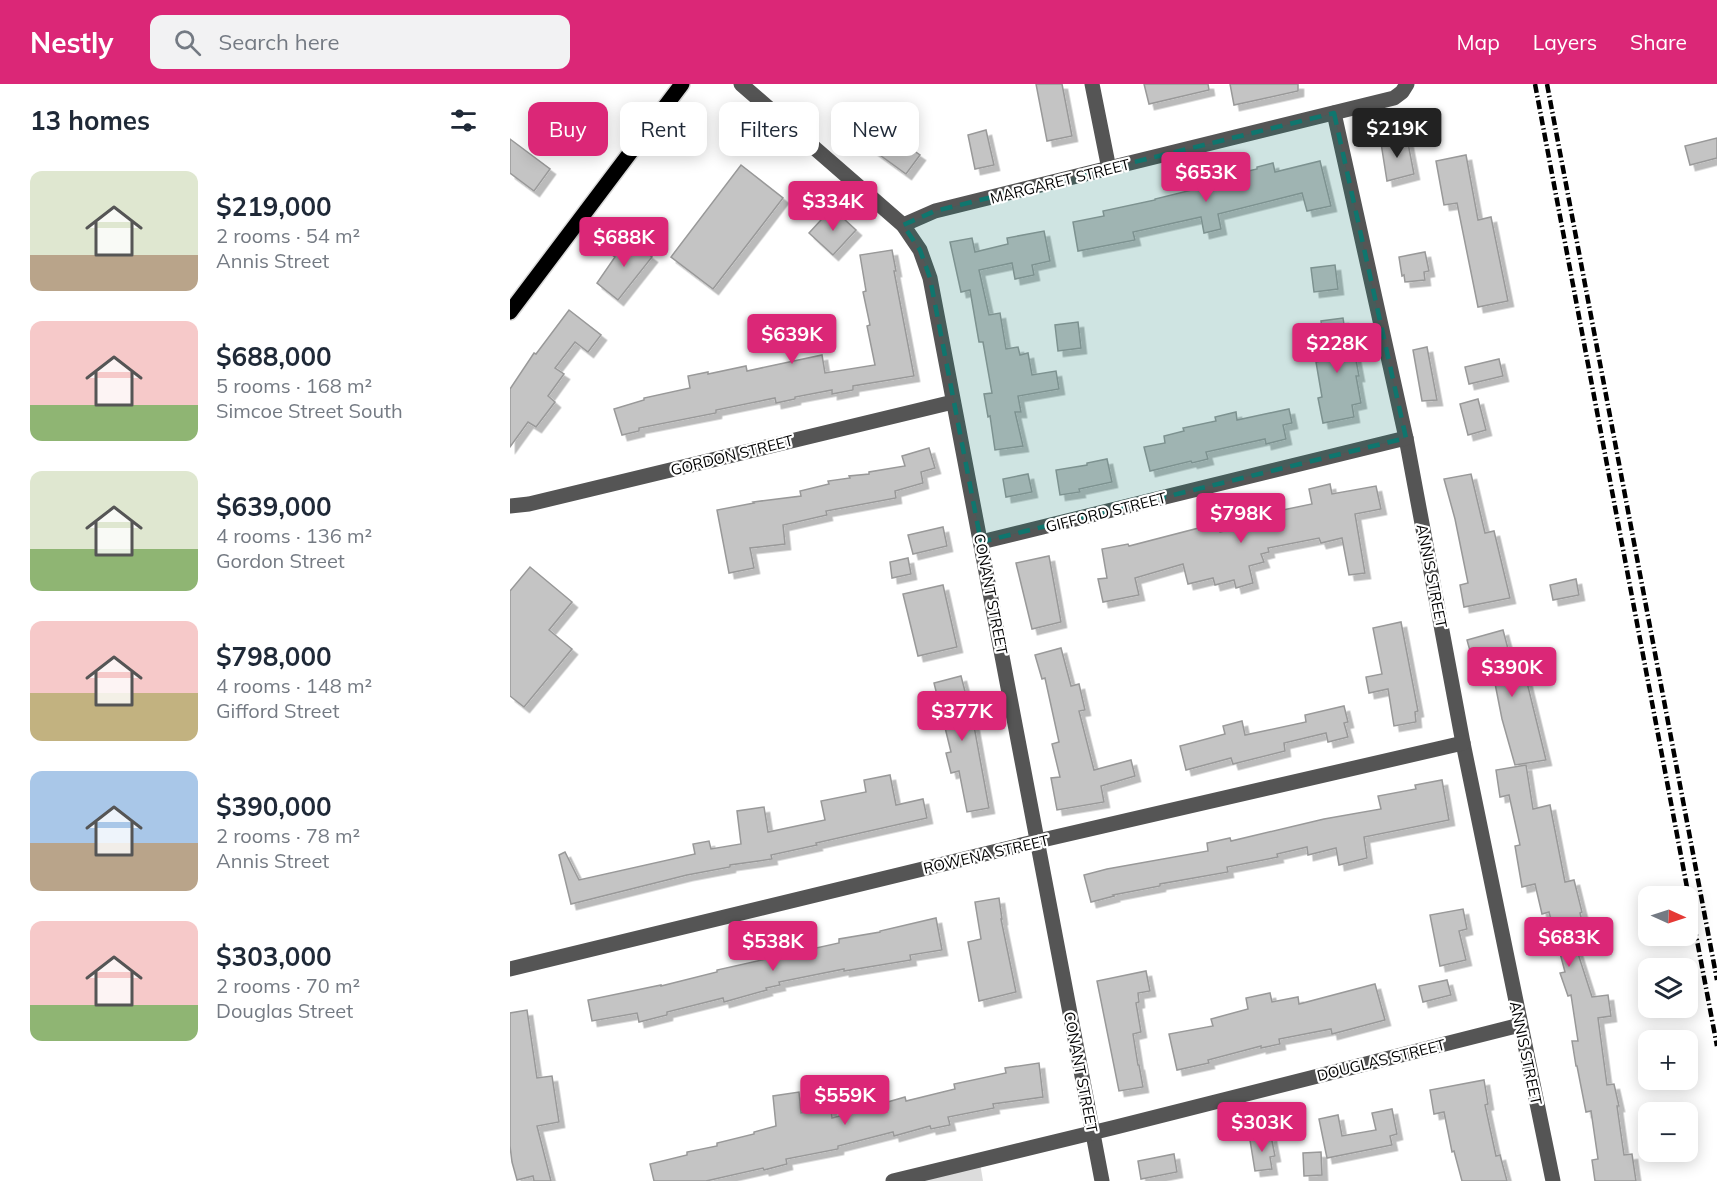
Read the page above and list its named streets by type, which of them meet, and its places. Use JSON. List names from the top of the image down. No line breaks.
{"streets":{"street":["MARGARET STREET","GORDON STREET","GIFFORD STREET","ANNIS STREET","CONANT STREET","ROWENA STREET","DOUGLAS STREET"]},"crossings":[["MARGARET STREET","ANNIS STREET"],["MARGARET STREET","CONANT STREET"],["GORDON STREET","CONANT STREET"],["GIFFORD STREET","ANNIS STREET"],["GIFFORD STREET","CONANT STREET"],["ANNIS STREET","ROWENA STREET"],["ANNIS STREET","DOUGLAS STREET"],["CONANT STREET","ROWENA STREET"],["CONANT STREET","DOUGLAS STREET"]],"north":"right","page":{"header":"Nestly","search":"Search here","nav":["Map","Layers","Share"],"heading":"13 homes","chip":["Buy","Rent","Filters","New"],"price":["$219K","$653K","$334K","$688K","$639K","$228K","$798K","$390K","$377K","$683K","$538K","$559K","$303K"],"list":[{"name":"$219,000","note":"2 rooms · 54 m² · Annis Street"},{"name":"$688,000","note":"5 rooms · 168 m² · Simcoe Street South"},{"name":"$639,000","note":"4 rooms · 136 m² · Gordon Street"},{"name":"$798,000","note":"4 rooms · 148 m² · Gifford Street"},{"name":"$390,000","note":"2 rooms · 78 m² · Annis Street"},{"name":"$303,000","note":"2 rooms · 70 m² · Douglas Street"}],"map_buttons":["+","−"]}}
